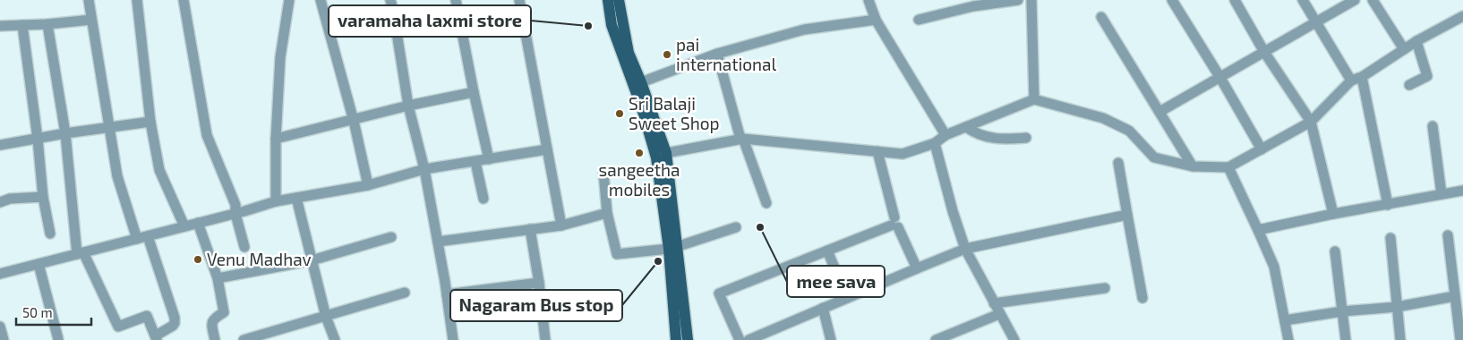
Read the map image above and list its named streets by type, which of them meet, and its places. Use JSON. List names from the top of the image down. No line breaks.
{"places":["varamaha laxmi store","pai international","Sri Balaji Sweet Shop","sangeetha mobiles","mee sava","Venu Madhav","Nagaram Bus stop"],"scale_bar":"50 m"}
